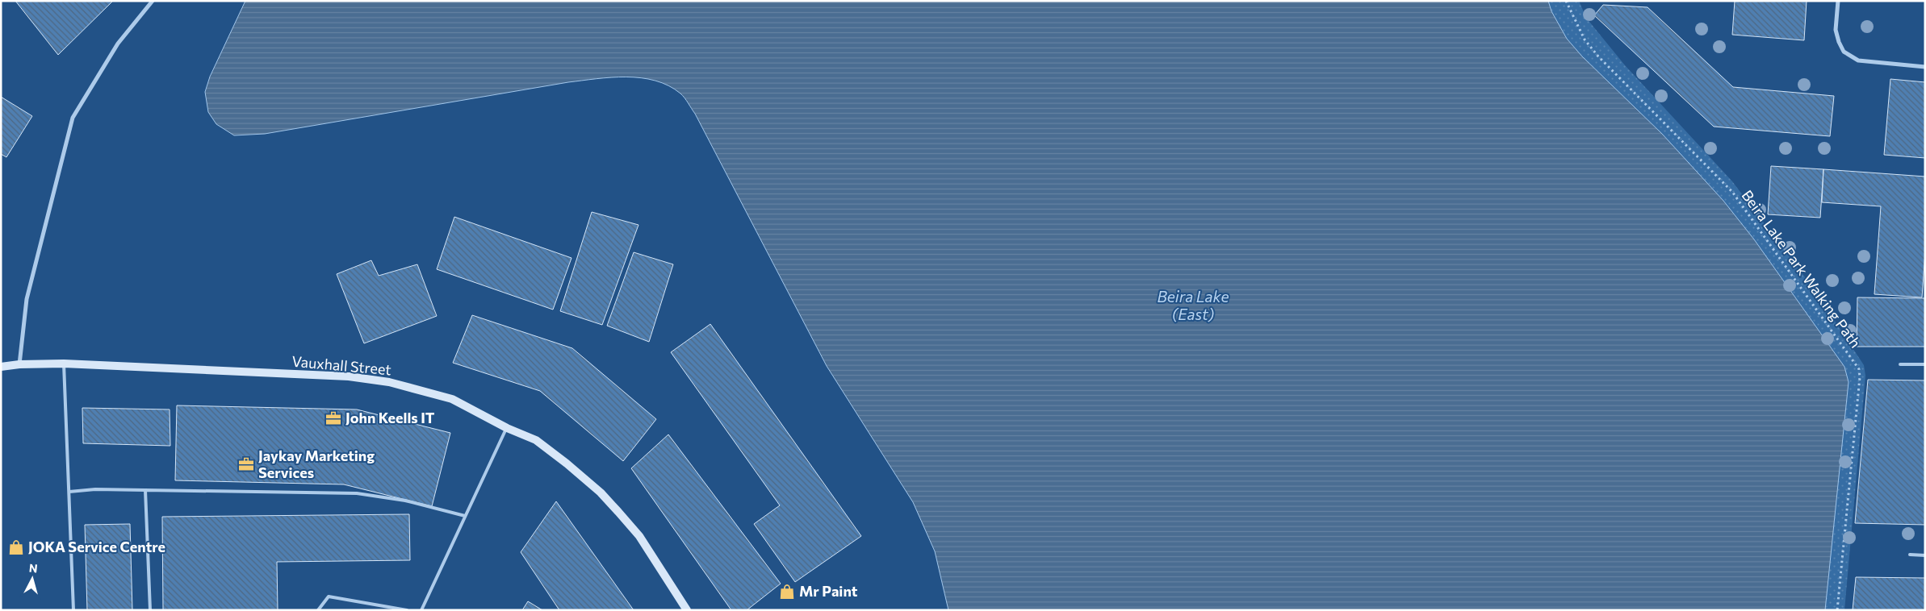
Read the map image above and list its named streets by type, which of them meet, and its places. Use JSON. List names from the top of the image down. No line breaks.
{"streets":{"street":["Vauxhall Street"],"path":["Beira Lake Park Walking Path"]},"water":["Beira Lake (East)"],"places":{"office":["John Keells IT","Jaykay Marketing Services"],"shop":["JOKA Service Centre","Mr Paint"]},"north":"top"}
